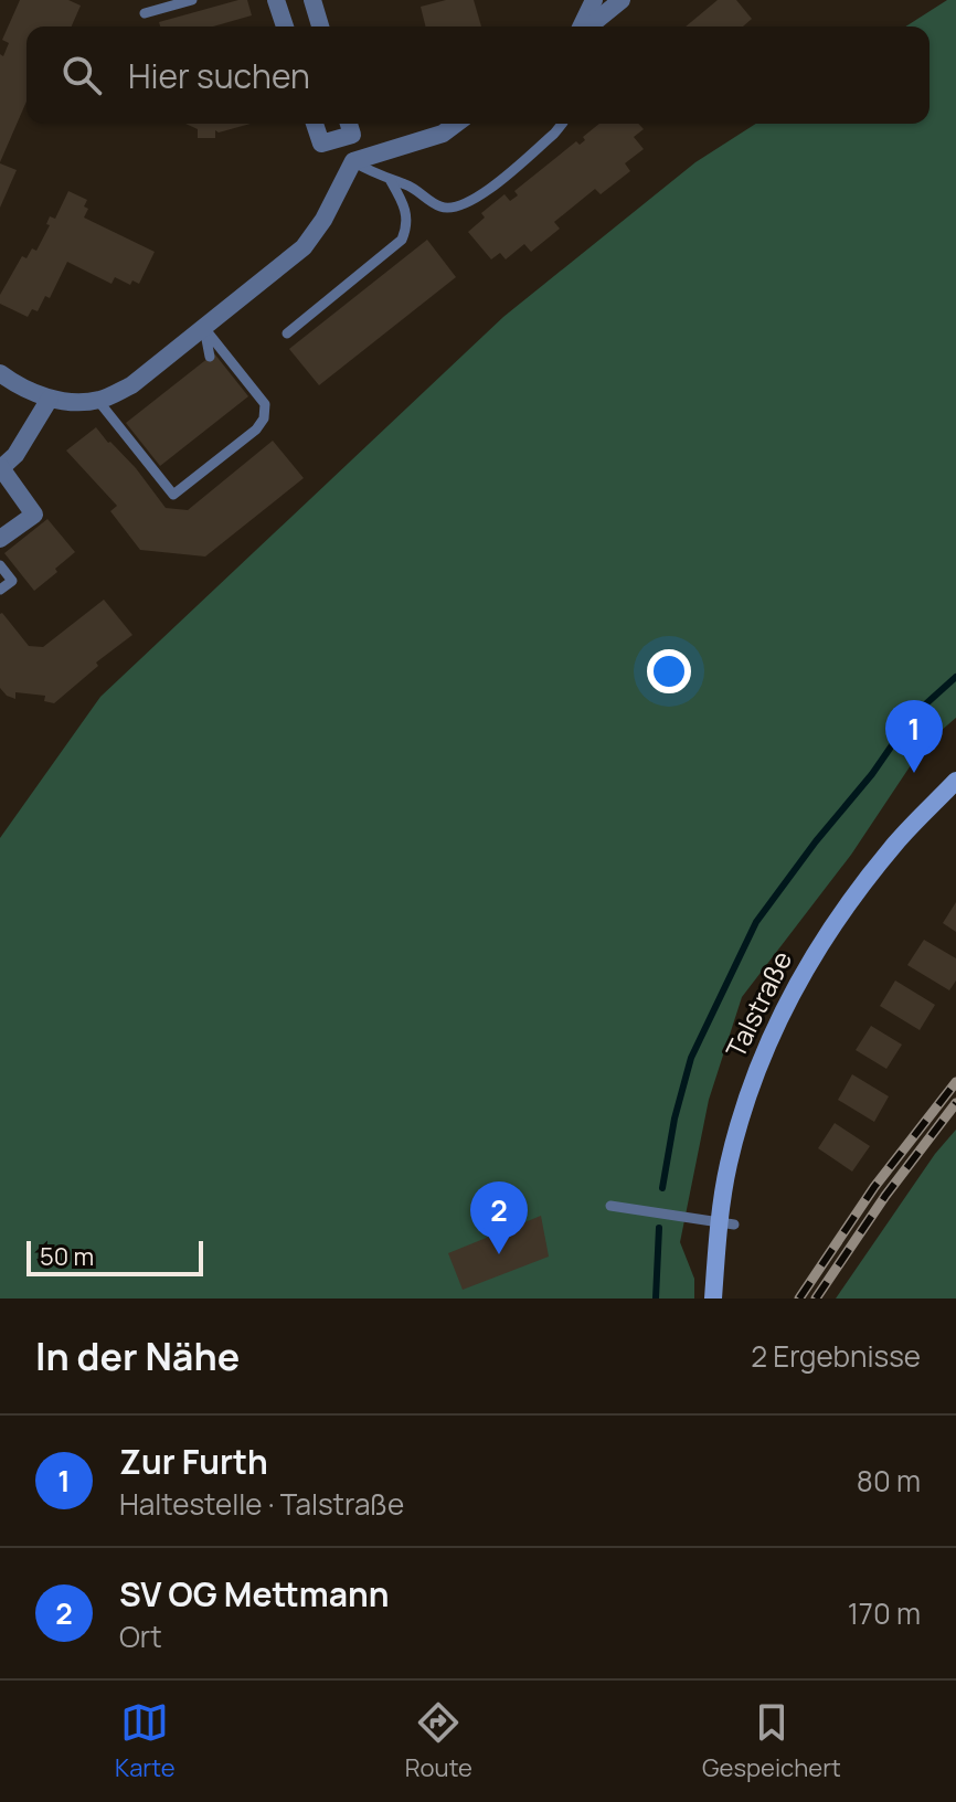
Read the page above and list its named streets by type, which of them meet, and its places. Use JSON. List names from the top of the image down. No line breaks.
{"streets":{"main road":["Talstraße"]},"scale_bar":"50 m","page":{"search":"Hier suchen","pins":["1","2"],"scale":"50 m","heading":["In der Nähe","2 Ergebnisse"],"list":[{"mark":"1","name":"Zur Furth","note":"Haltestelle · Talstraße","value":"80 m"},{"mark":"2","name":"SV OG Mettmann","note":"Ort","value":"170 m"}],"nav":["Karte","Route","Gespeichert"]}}
